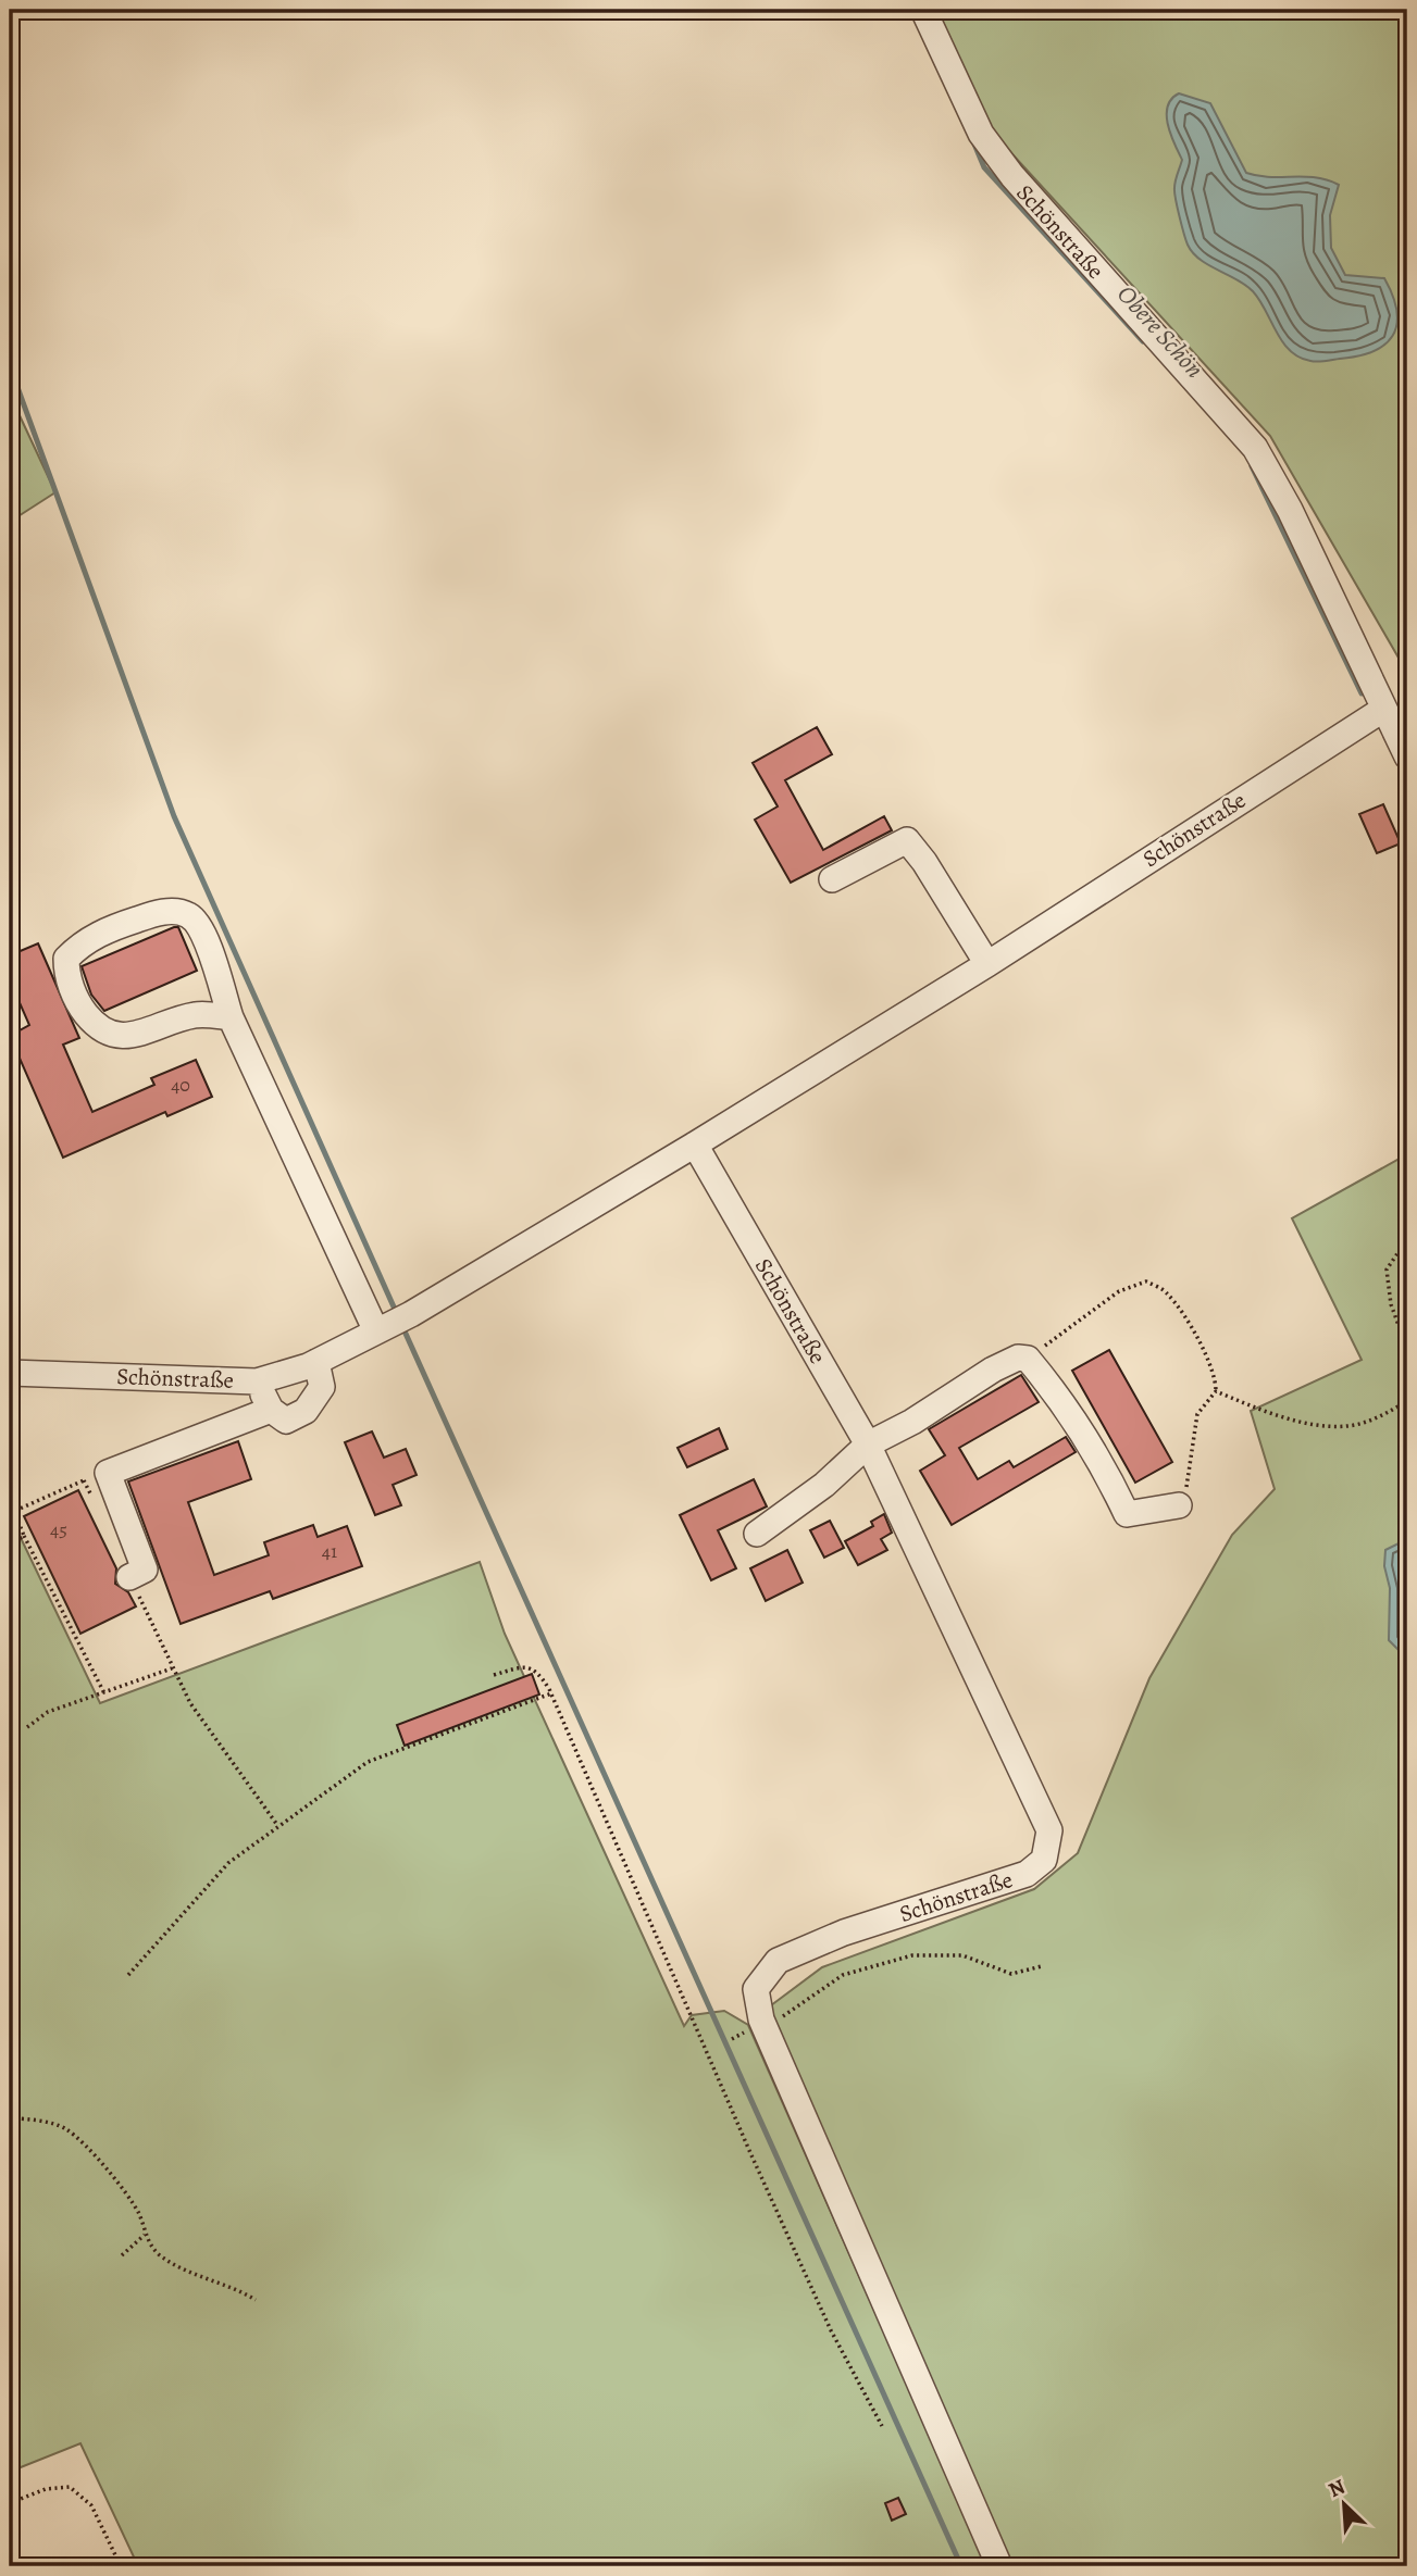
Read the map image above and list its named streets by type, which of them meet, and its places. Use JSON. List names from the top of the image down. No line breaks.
{"streets":{"street":["Schönstraße"]},"water":["Obere Schön"],"house_numbers":["40","45","41"],"north":"top left"}
